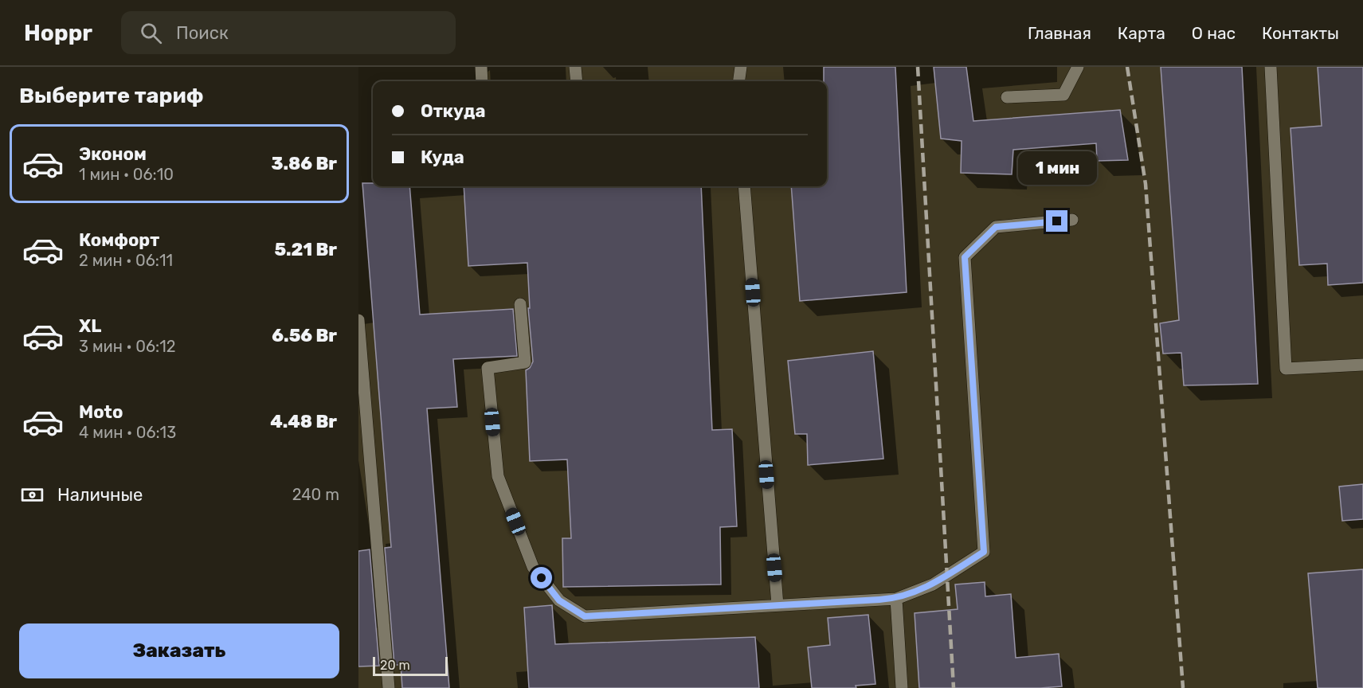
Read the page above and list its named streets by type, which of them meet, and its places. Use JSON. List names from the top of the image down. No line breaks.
{"scale_bar":"20 m","page":{"header":"Hoppr","search":"Поиск","nav":["Главная","Карта","О нас","Контакты"],"heading":"Выберите тариф","banner":["Откуда","Куда"],"list":[{"name":"Эконом","note":"1 мин · 06:10","value":"3.86 Br"},{"name":"Комфорт","note":"2 мин · 06:11","value":"5.21 Br"},{"name":"XL","note":"3 мин · 06:12","value":"6.56 Br"},{"name":"Moto","note":"4 мин · 06:13","value":"4.48 Br"}],"bubble":"1 мин","pay":["Наличные","240 m"],"buttons":"Заказать","scale":"20 m"}}
